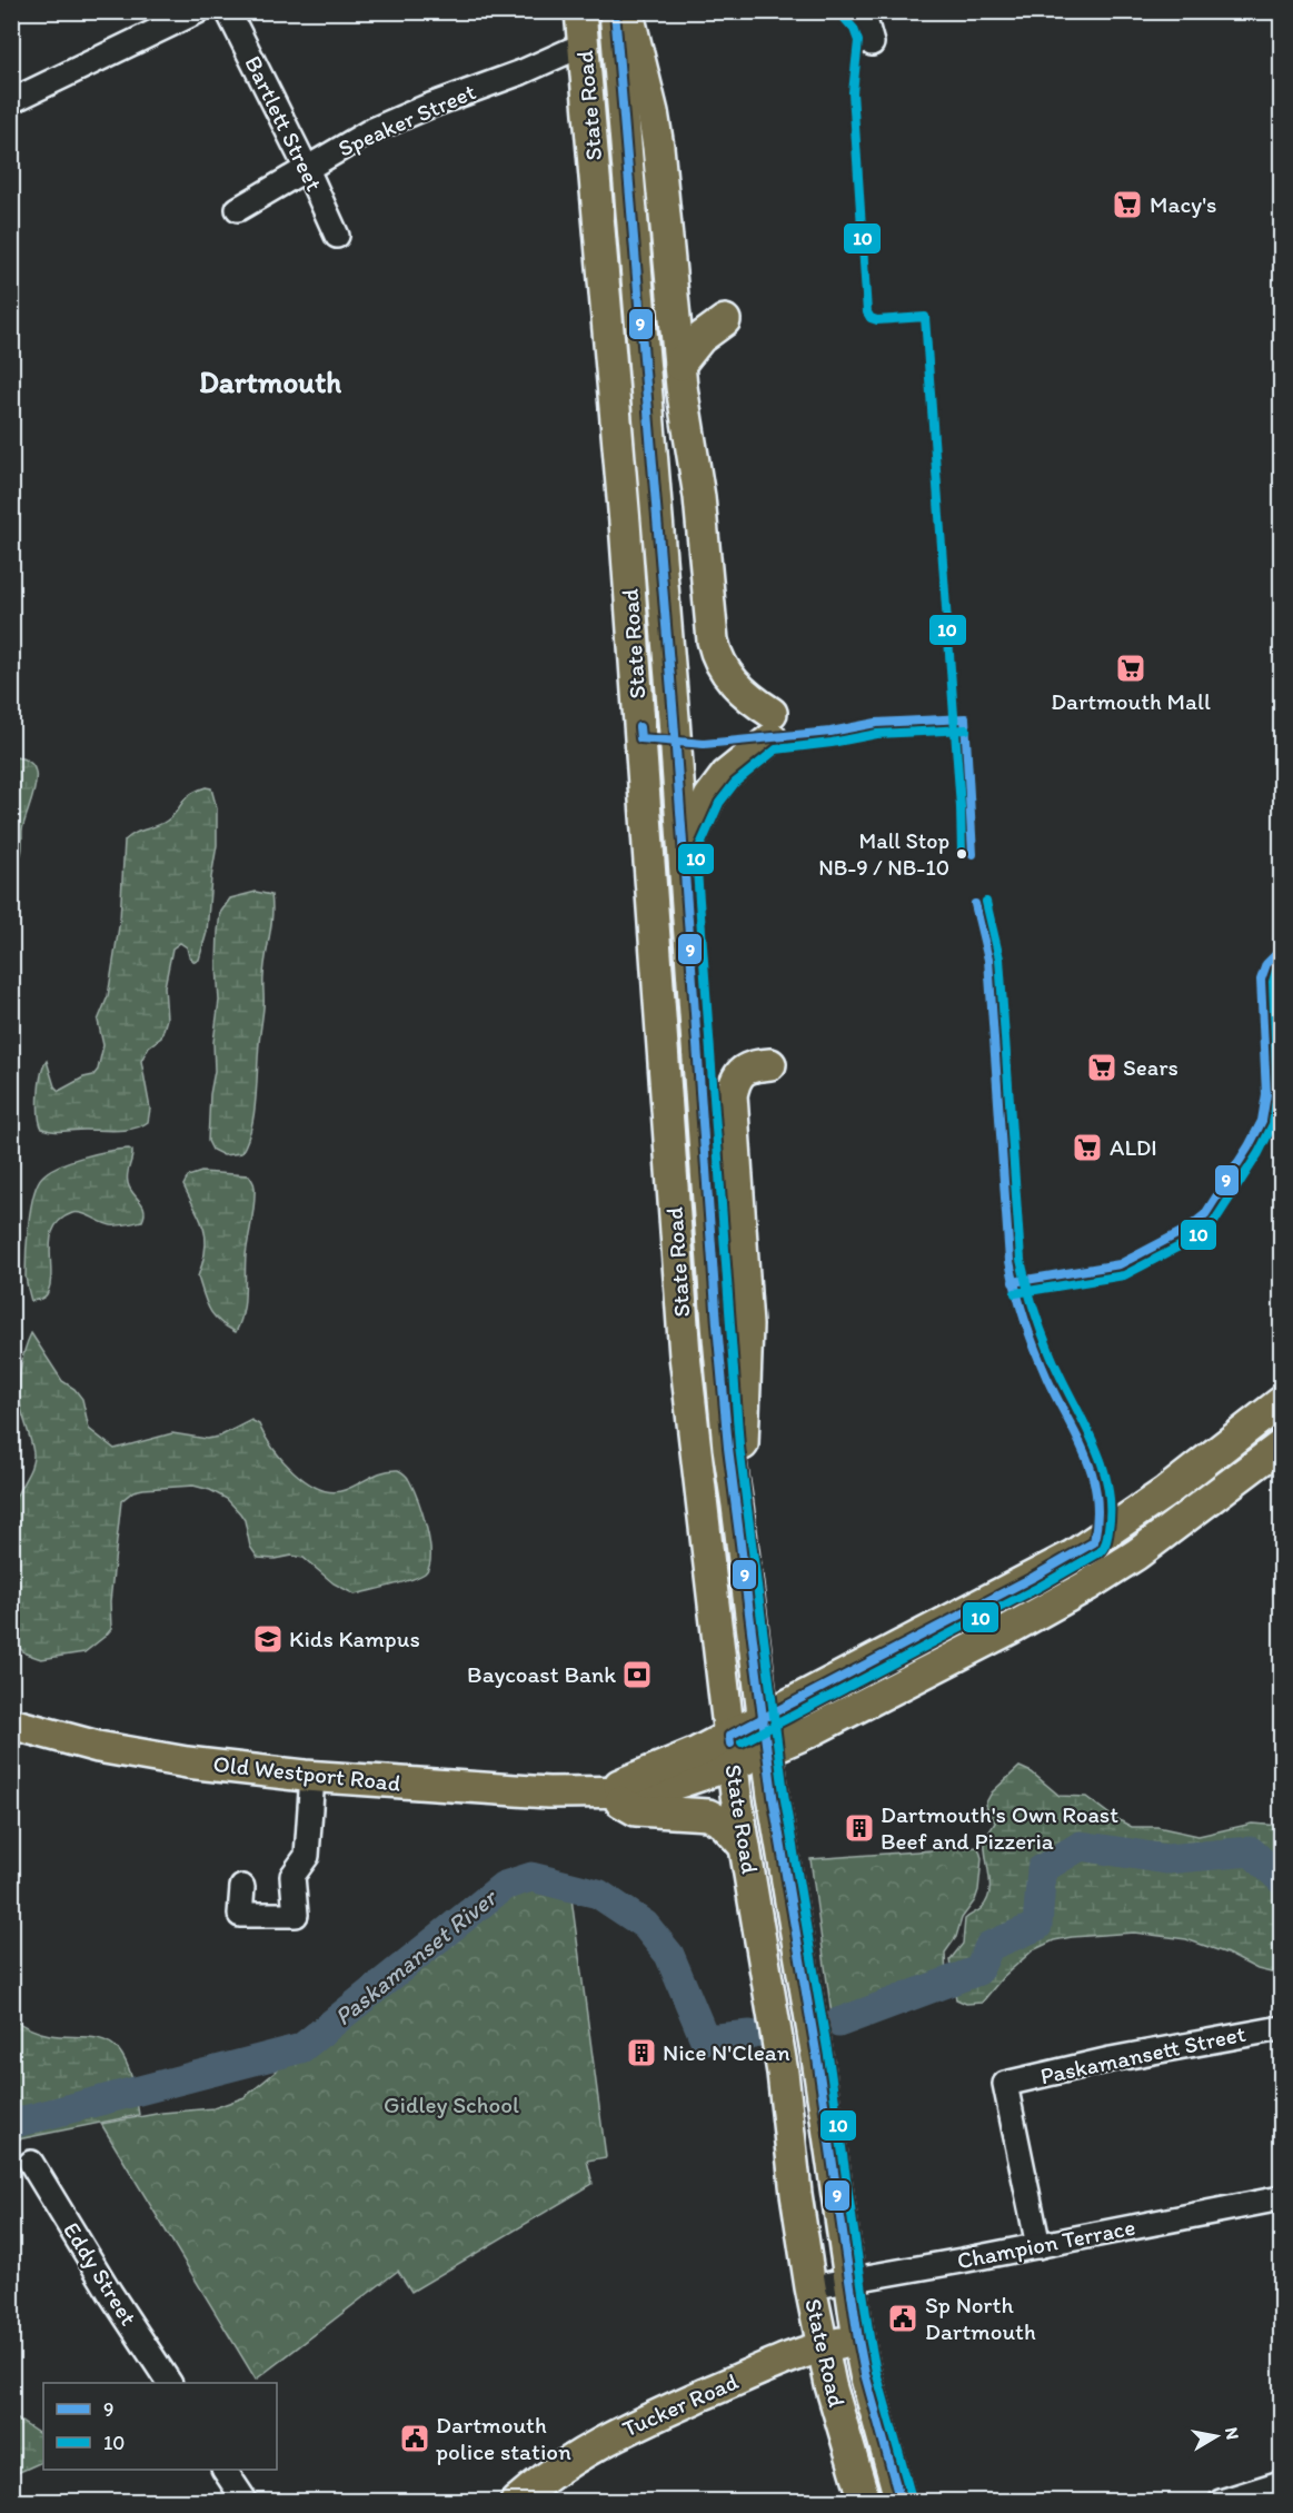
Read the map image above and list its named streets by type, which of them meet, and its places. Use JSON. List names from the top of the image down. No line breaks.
{"streets":{"main road":["State Road","Old Westport Road","Tucker Road"],"street":["Speaker Street","Bartlett Street","Paskamansett Street","Champion Terrace","Eddy Street"]},"crossings":[["State Road","Speaker Street"],["State Road","Old Westport Road"],["State Road","Champion Terrace"],["State Road","Tucker Road"],["Speaker Street","Bartlett Street"],["Paskamansett Street","Champion Terrace"]],"districts":["Dartmouth"],"water":["Paskamanset River"],"parks":["Gidley School"],"places":{"supermarket":["Macy's","Dartmouth Mall","Sears","ALDI"],"other":["Mall Stop NB-9 / NB-10"],"school or university":["Kids Kampus"],"bank":["Baycoast Bank"],"building":["Dartmouth's Own Roast Beef and Pizzeria","Nice N'Clean"],"public building":["Sp North Dartmouth","Dartmouth police station"]},"lines":["transit line 9","transit line 10"],"legend":["9","10"],"north":"right"}
